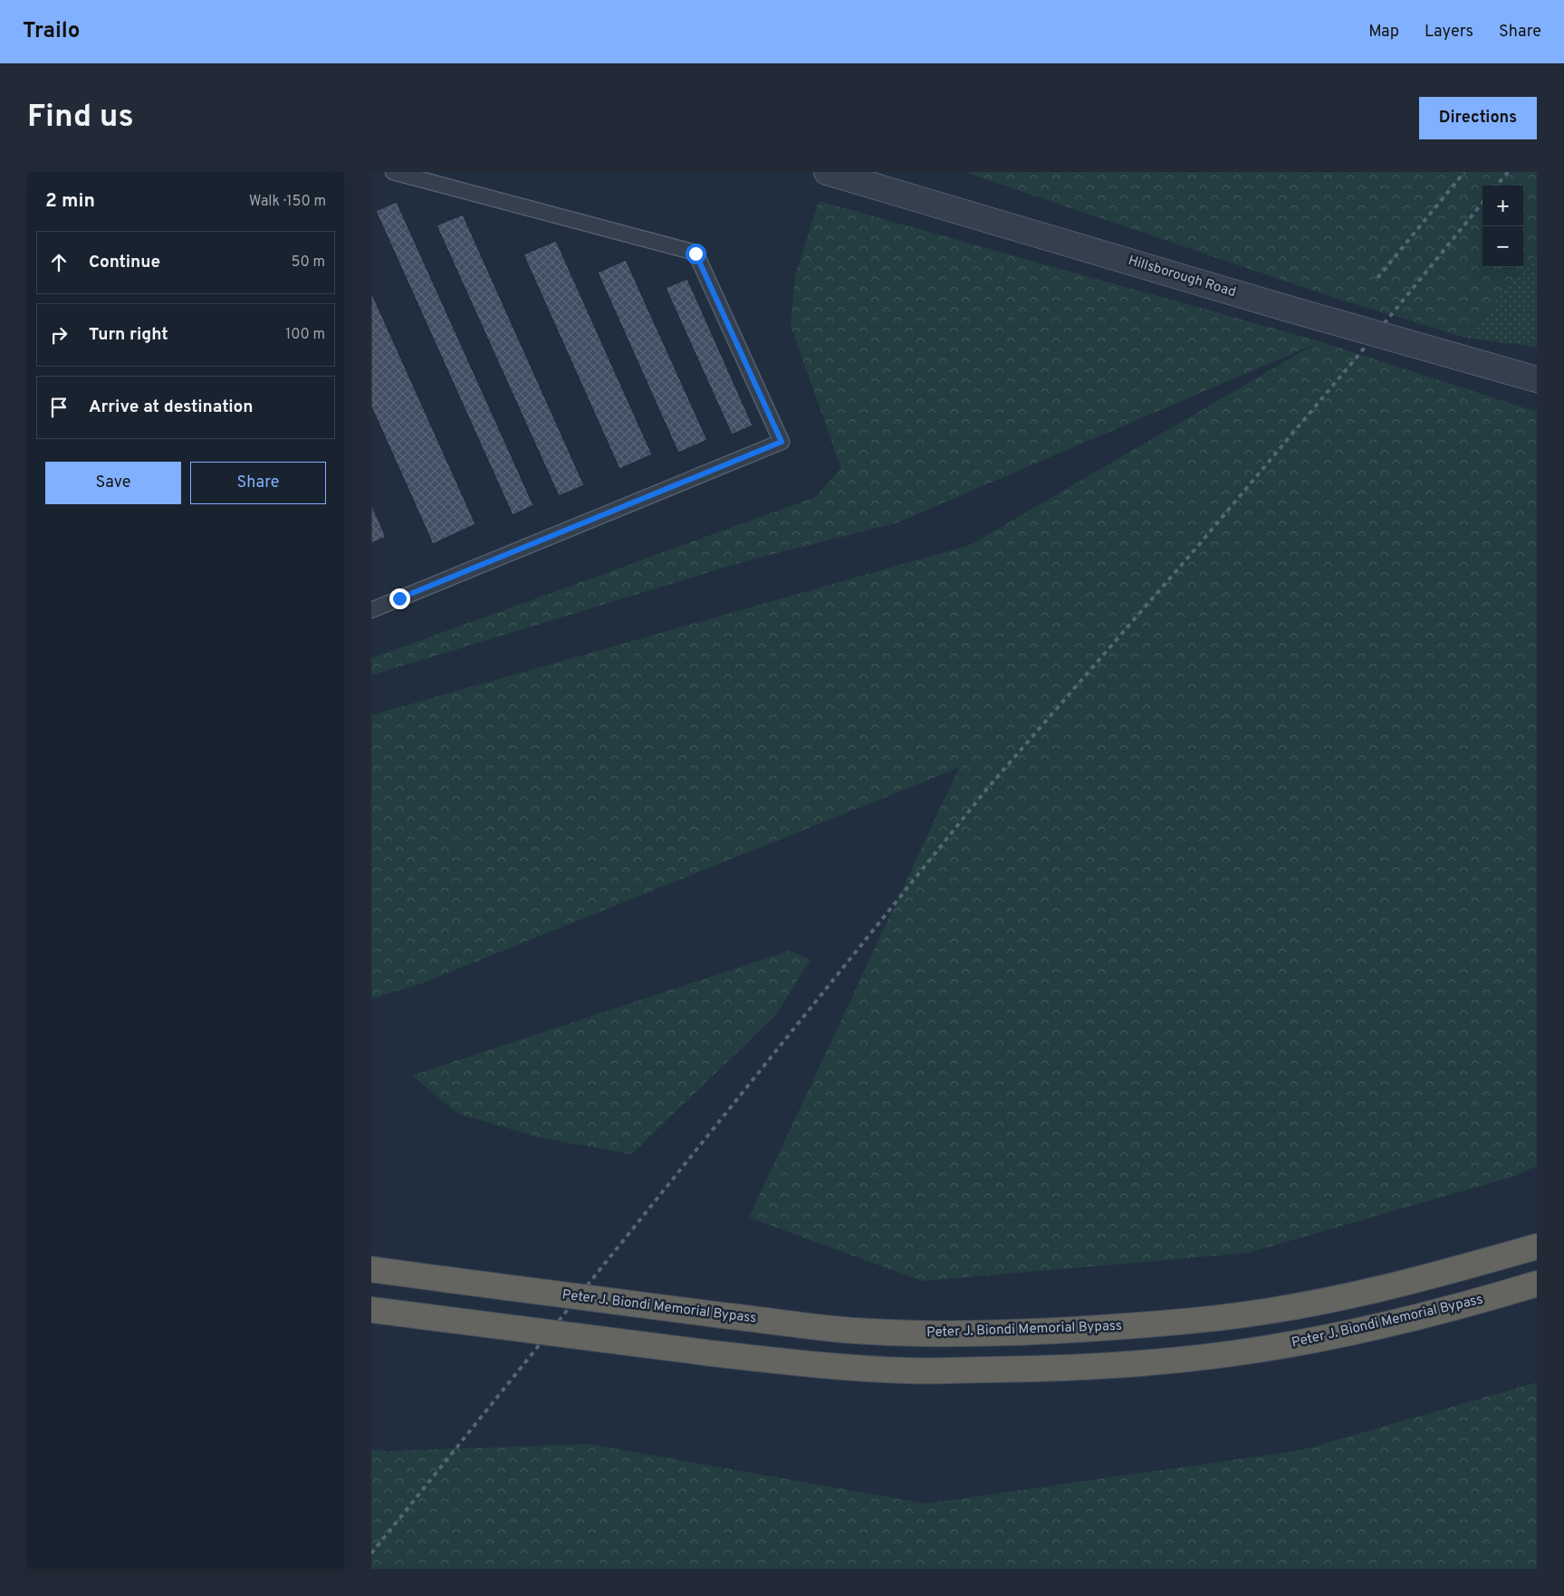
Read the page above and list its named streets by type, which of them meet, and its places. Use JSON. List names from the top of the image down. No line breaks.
{"streets":{"highway":["Peter J. Biondi Memorial Bypass"],"street":["Hillsborough Road"]},"page":{"header":"Trailo","nav":["Map","Layers","Share"],"buttons":["Directions",["Save","Share"]],"title":"Find us","heading":["2 min","Walk · 150 m"],"map_buttons":["+","−"],"list":[["Continue","50 m"],["Turn right","100 m"],"Arrive at destination"]}}
